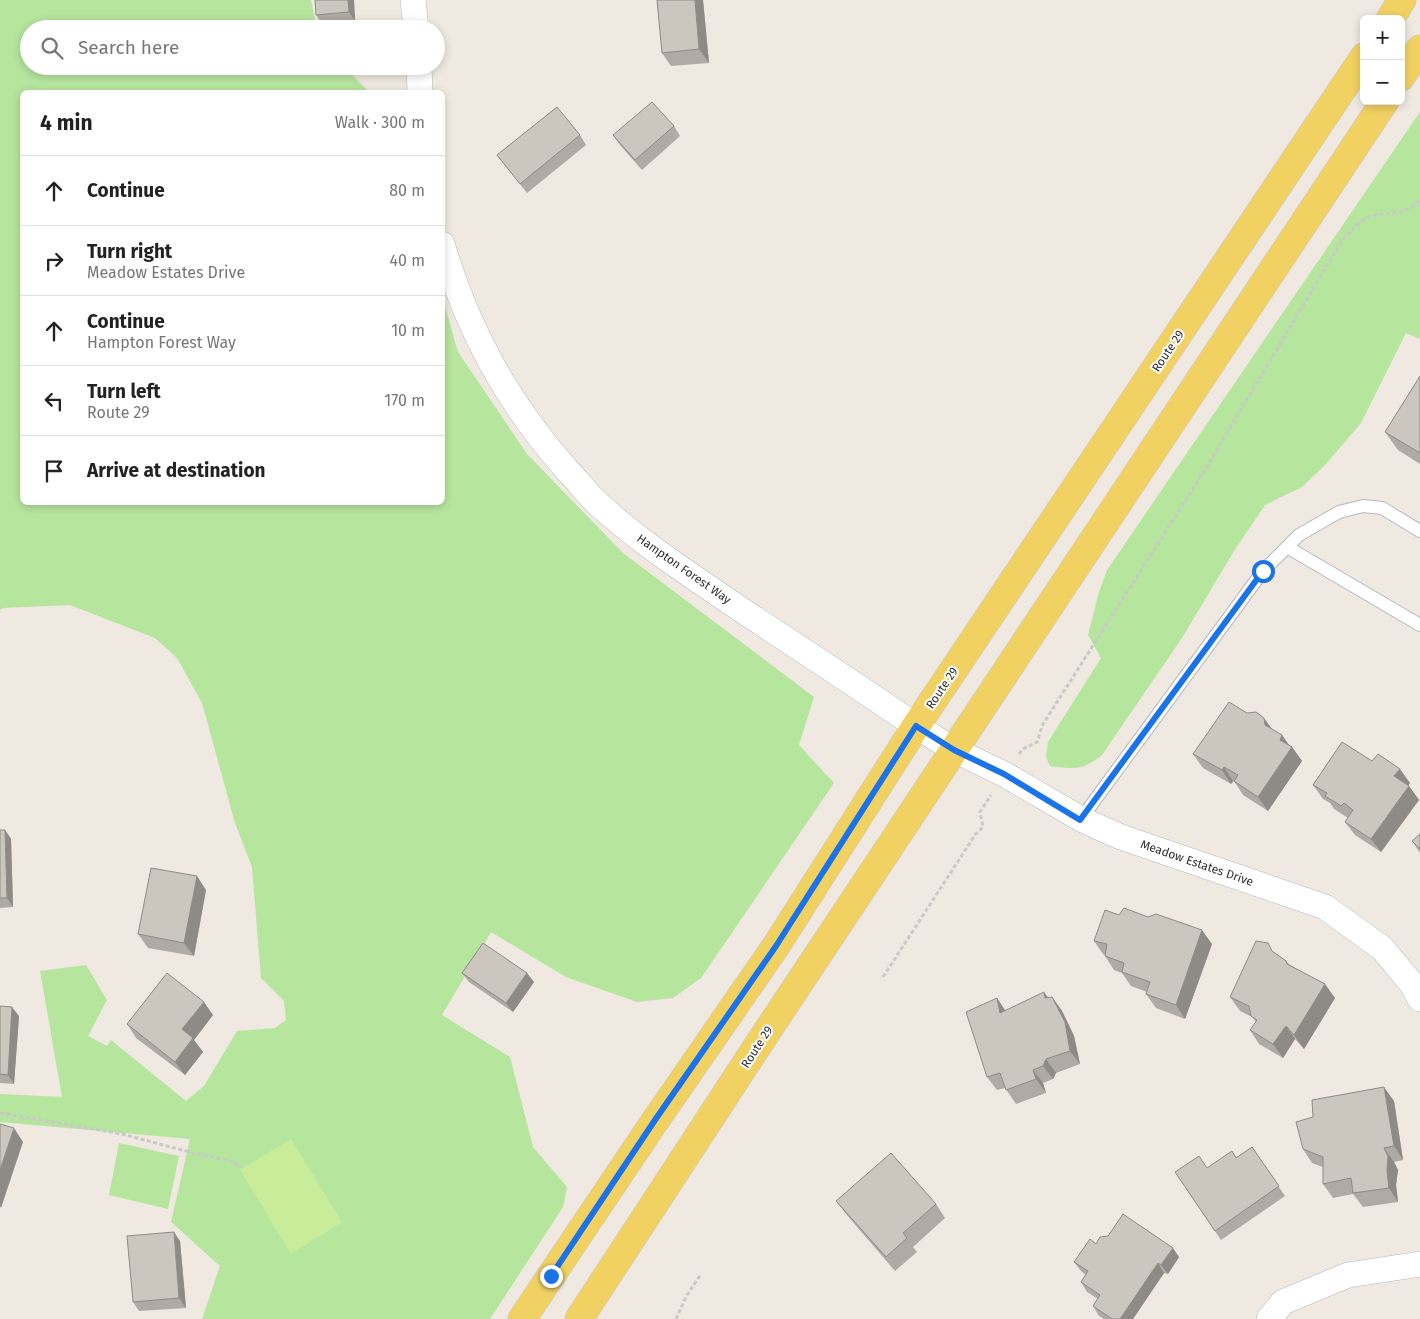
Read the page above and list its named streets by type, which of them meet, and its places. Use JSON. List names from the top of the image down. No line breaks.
{"streets":{"main road":["Route 29"],"street":["Hampton Forest Way","Meadow Estates Drive"]},"crossings":[["Route 29","Hampton Forest Way"],["Route 29","Meadow Estates Drive"],["Hampton Forest Way","Meadow Estates Drive"]],"page":{"map_buttons":["+","−"],"search":"Search here","heading":["4 min","Walk · 300 m"],"list":[["Continue","80 m"],["Turn right","Meadow Estates Drive","40 m"],["Continue","Hampton Forest Way","10 m"],["Turn left","Route 29","170 m"],"Arrive at destination"]}}
